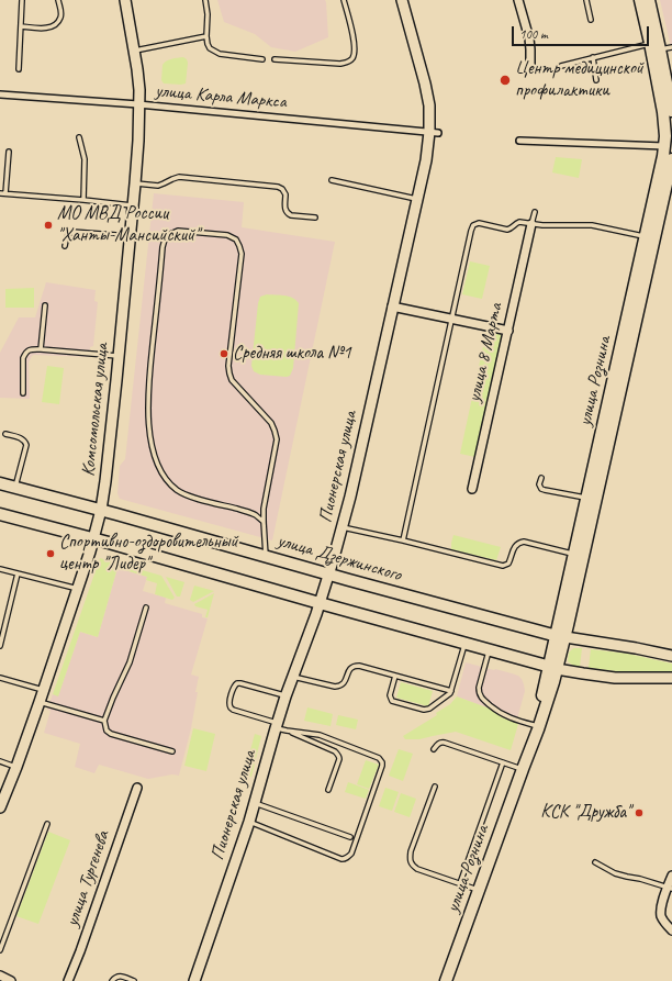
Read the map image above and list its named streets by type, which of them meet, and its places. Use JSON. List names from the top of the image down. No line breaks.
{"streets":{"main road":["улица Рознина","улица Дзержинского"],"street":["улица Карла Маркса","улица 8 Марта","Комсомольская улица","Пионерская улица","улица Тургенева"]},"crossings":[["улица Карла Маркса","Комсомольская улица"],["улица Карла Маркса","Пионерская улица"],["улица Рознина","улица Дзержинского"],["Комсомольская улица","улица Дзержинского"],["Пионерская улица","улица Дзержинского"]],"places":["Центр медицинской профилактики","МО МВД России \"Ханты-Мансийский\"","Средняя школа №1","Спортивно-оздоровительный центр \"Лидер\"","КСК \"Дружба\""],"scale_bar":"100 m"}
